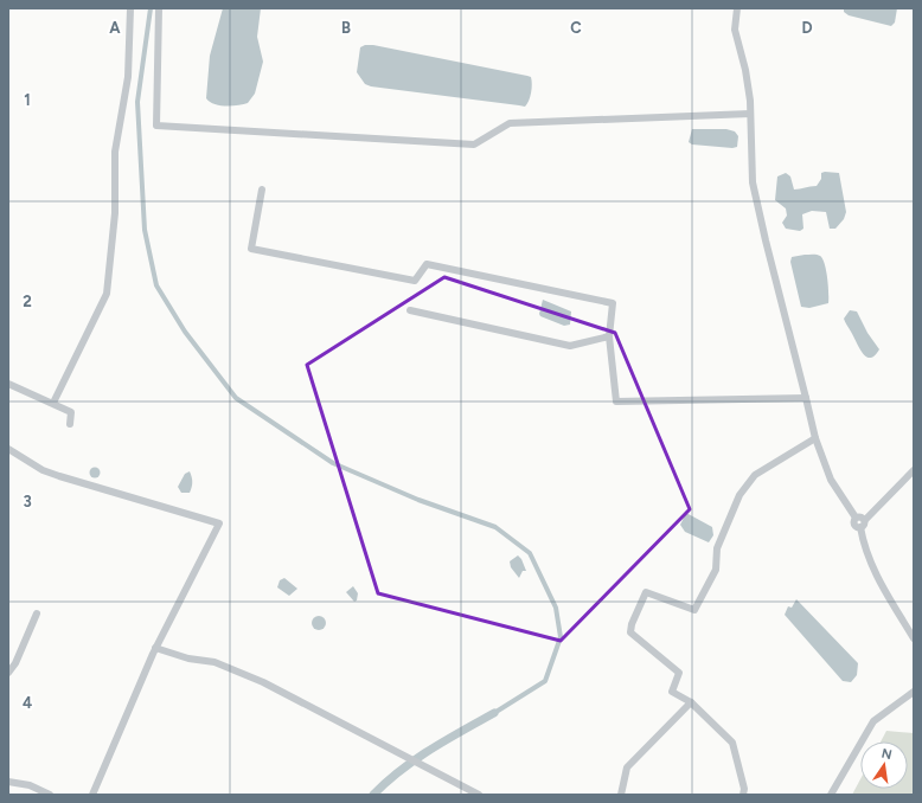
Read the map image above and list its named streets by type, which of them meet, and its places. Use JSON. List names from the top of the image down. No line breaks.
{"north":"top","grid":{"columns":["A","B","C","D"],"rows":["1","2","3","4"]}}
